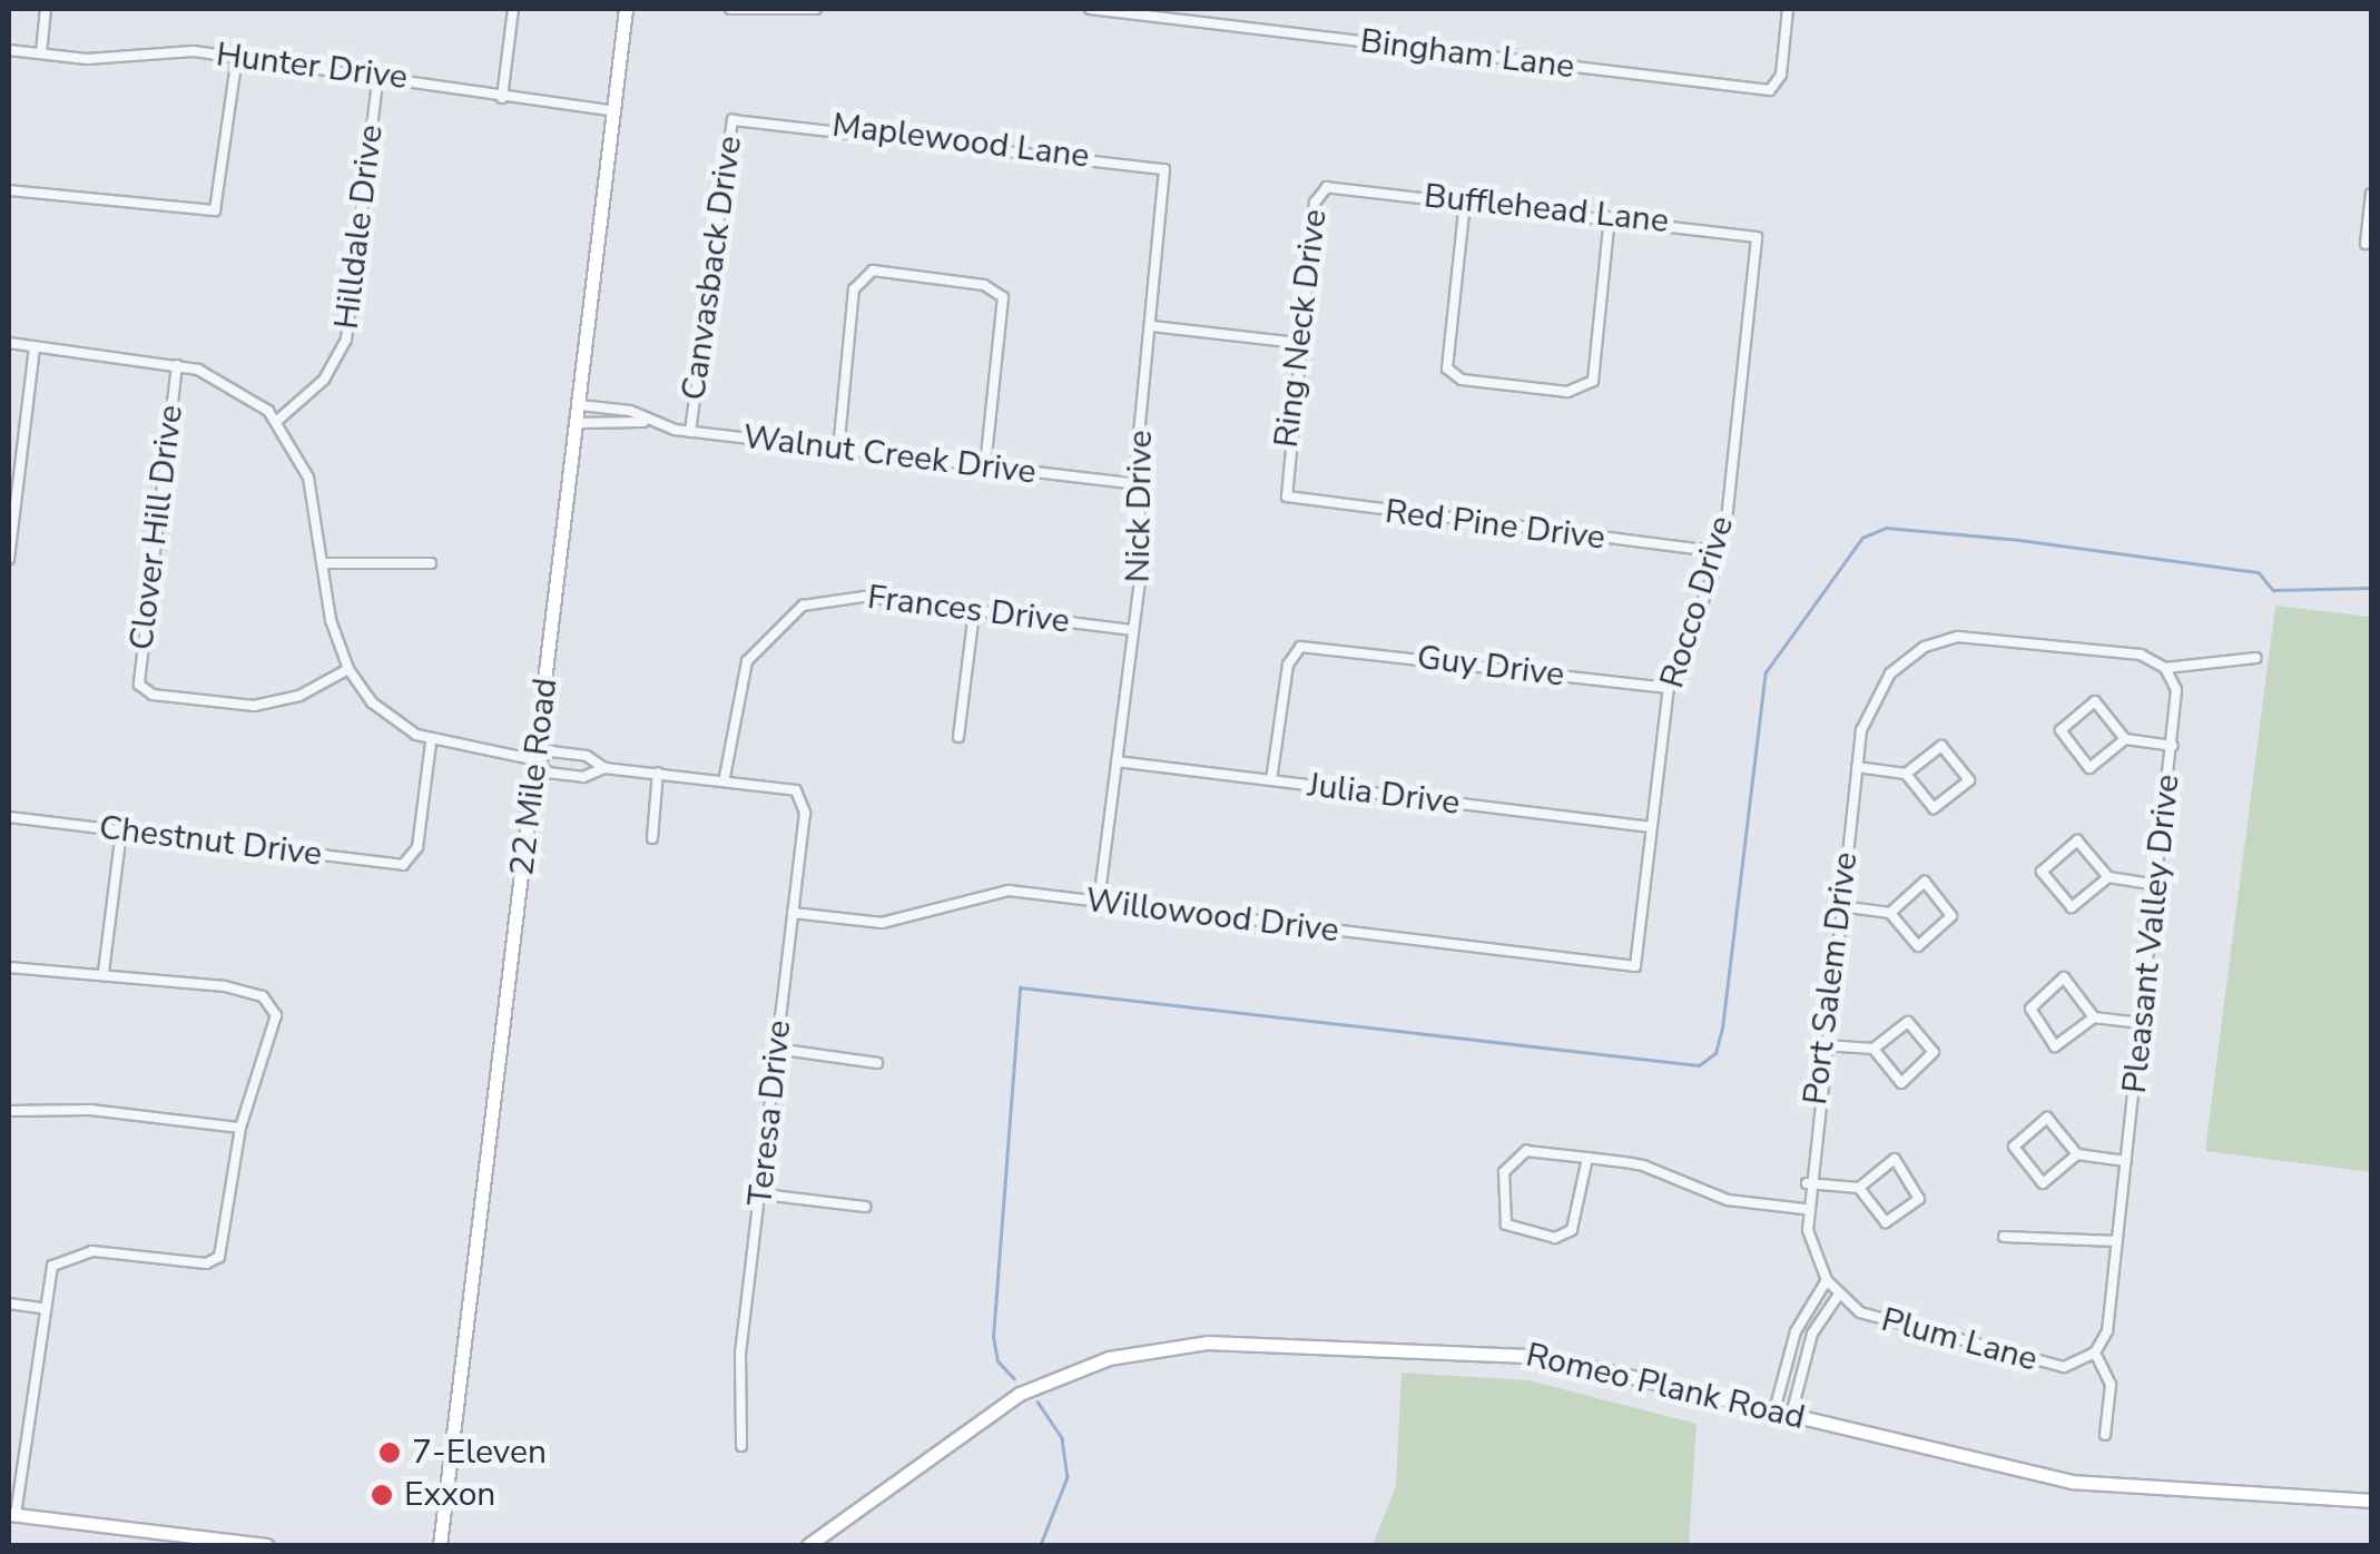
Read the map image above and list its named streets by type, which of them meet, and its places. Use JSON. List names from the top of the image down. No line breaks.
{"streets":{"main road":["22 Mile Road","Romeo Plank Road"],"street":["Bingham Lane","Hunter Drive","Maplewood Lane","Bufflehead Lane","Hilldale Drive","Canvasback Drive","Ring Neck Drive","Walnut Creek Drive","Nick Drive","Red Pine Drive","Clover Hill Drive","Rocco Drive","Frances Drive","Guy Drive","Julia Drive","Chestnut Drive","Willowood Drive","Pleasant Valley Drive","Port Salem Drive","Teresa Drive","Plum Lane"]},"crossings":[["Hunter Drive","Hilldale Drive"],["Hunter Drive","22 Mile Road"],["Maplewood Lane","Canvasback Drive"],["Maplewood Lane","Nick Drive"],["Bufflehead Lane","Ring Neck Drive"],["Bufflehead Lane","Rocco Drive"],["Canvasback Drive","Walnut Creek Drive"],["Ring Neck Drive","Red Pine Drive"],["Walnut Creek Drive","Nick Drive"],["Walnut Creek Drive","22 Mile Road"],["Nick Drive","Frances Drive"],["Nick Drive","Julia Drive"],["Nick Drive","Willowood Drive"],["Red Pine Drive","Rocco Drive"],["Rocco Drive","Guy Drive"],["Rocco Drive","Julia Drive"],["Rocco Drive","Willowood Drive"],["Frances Drive","Teresa Drive"],["Guy Drive","Julia Drive"],["Willowood Drive","Teresa Drive"],["Pleasant Valley Drive","Port Salem Drive"],["Pleasant Valley Drive","Plum Lane"],["Port Salem Drive","Plum Lane"]],"places":["7-Eleven","Exxon"]}
